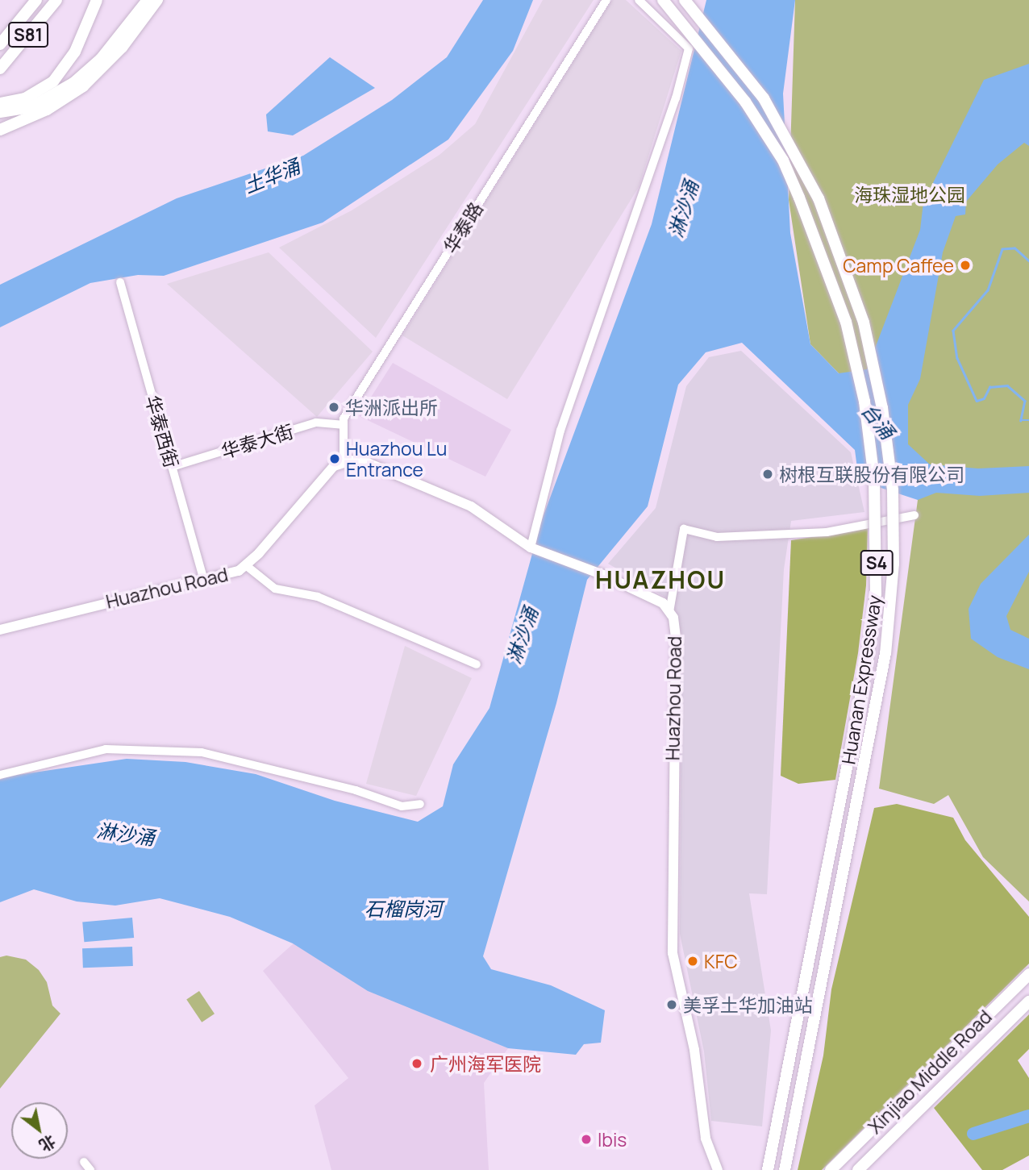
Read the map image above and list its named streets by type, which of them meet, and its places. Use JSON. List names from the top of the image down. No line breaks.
{"streets":{"highway":["S81","S4","Huanan Expressway","Xinjiao Middle Road"],"main road":["Huazhou Road"],"street":["华泰路","华泰西街","华泰大街"]},"crossings":[["华泰路","华泰大街"],["华泰路","Huazhou Road"],["华泰西街","华泰大街"],["华泰西街","Huazhou Road"]],"districts":["HUAZHOU"],"water":["土华涌","淋沙涌","台涌","石榴岗河"],"parks":["海珠湿地公园"],"places":["Camp Caffee","华洲派出所","Huazhou Lu Entrance","树根互联股份有限公司","KFC","美孚土华加油站","广州海军医院","Ibis"],"north":"bottom right"}
